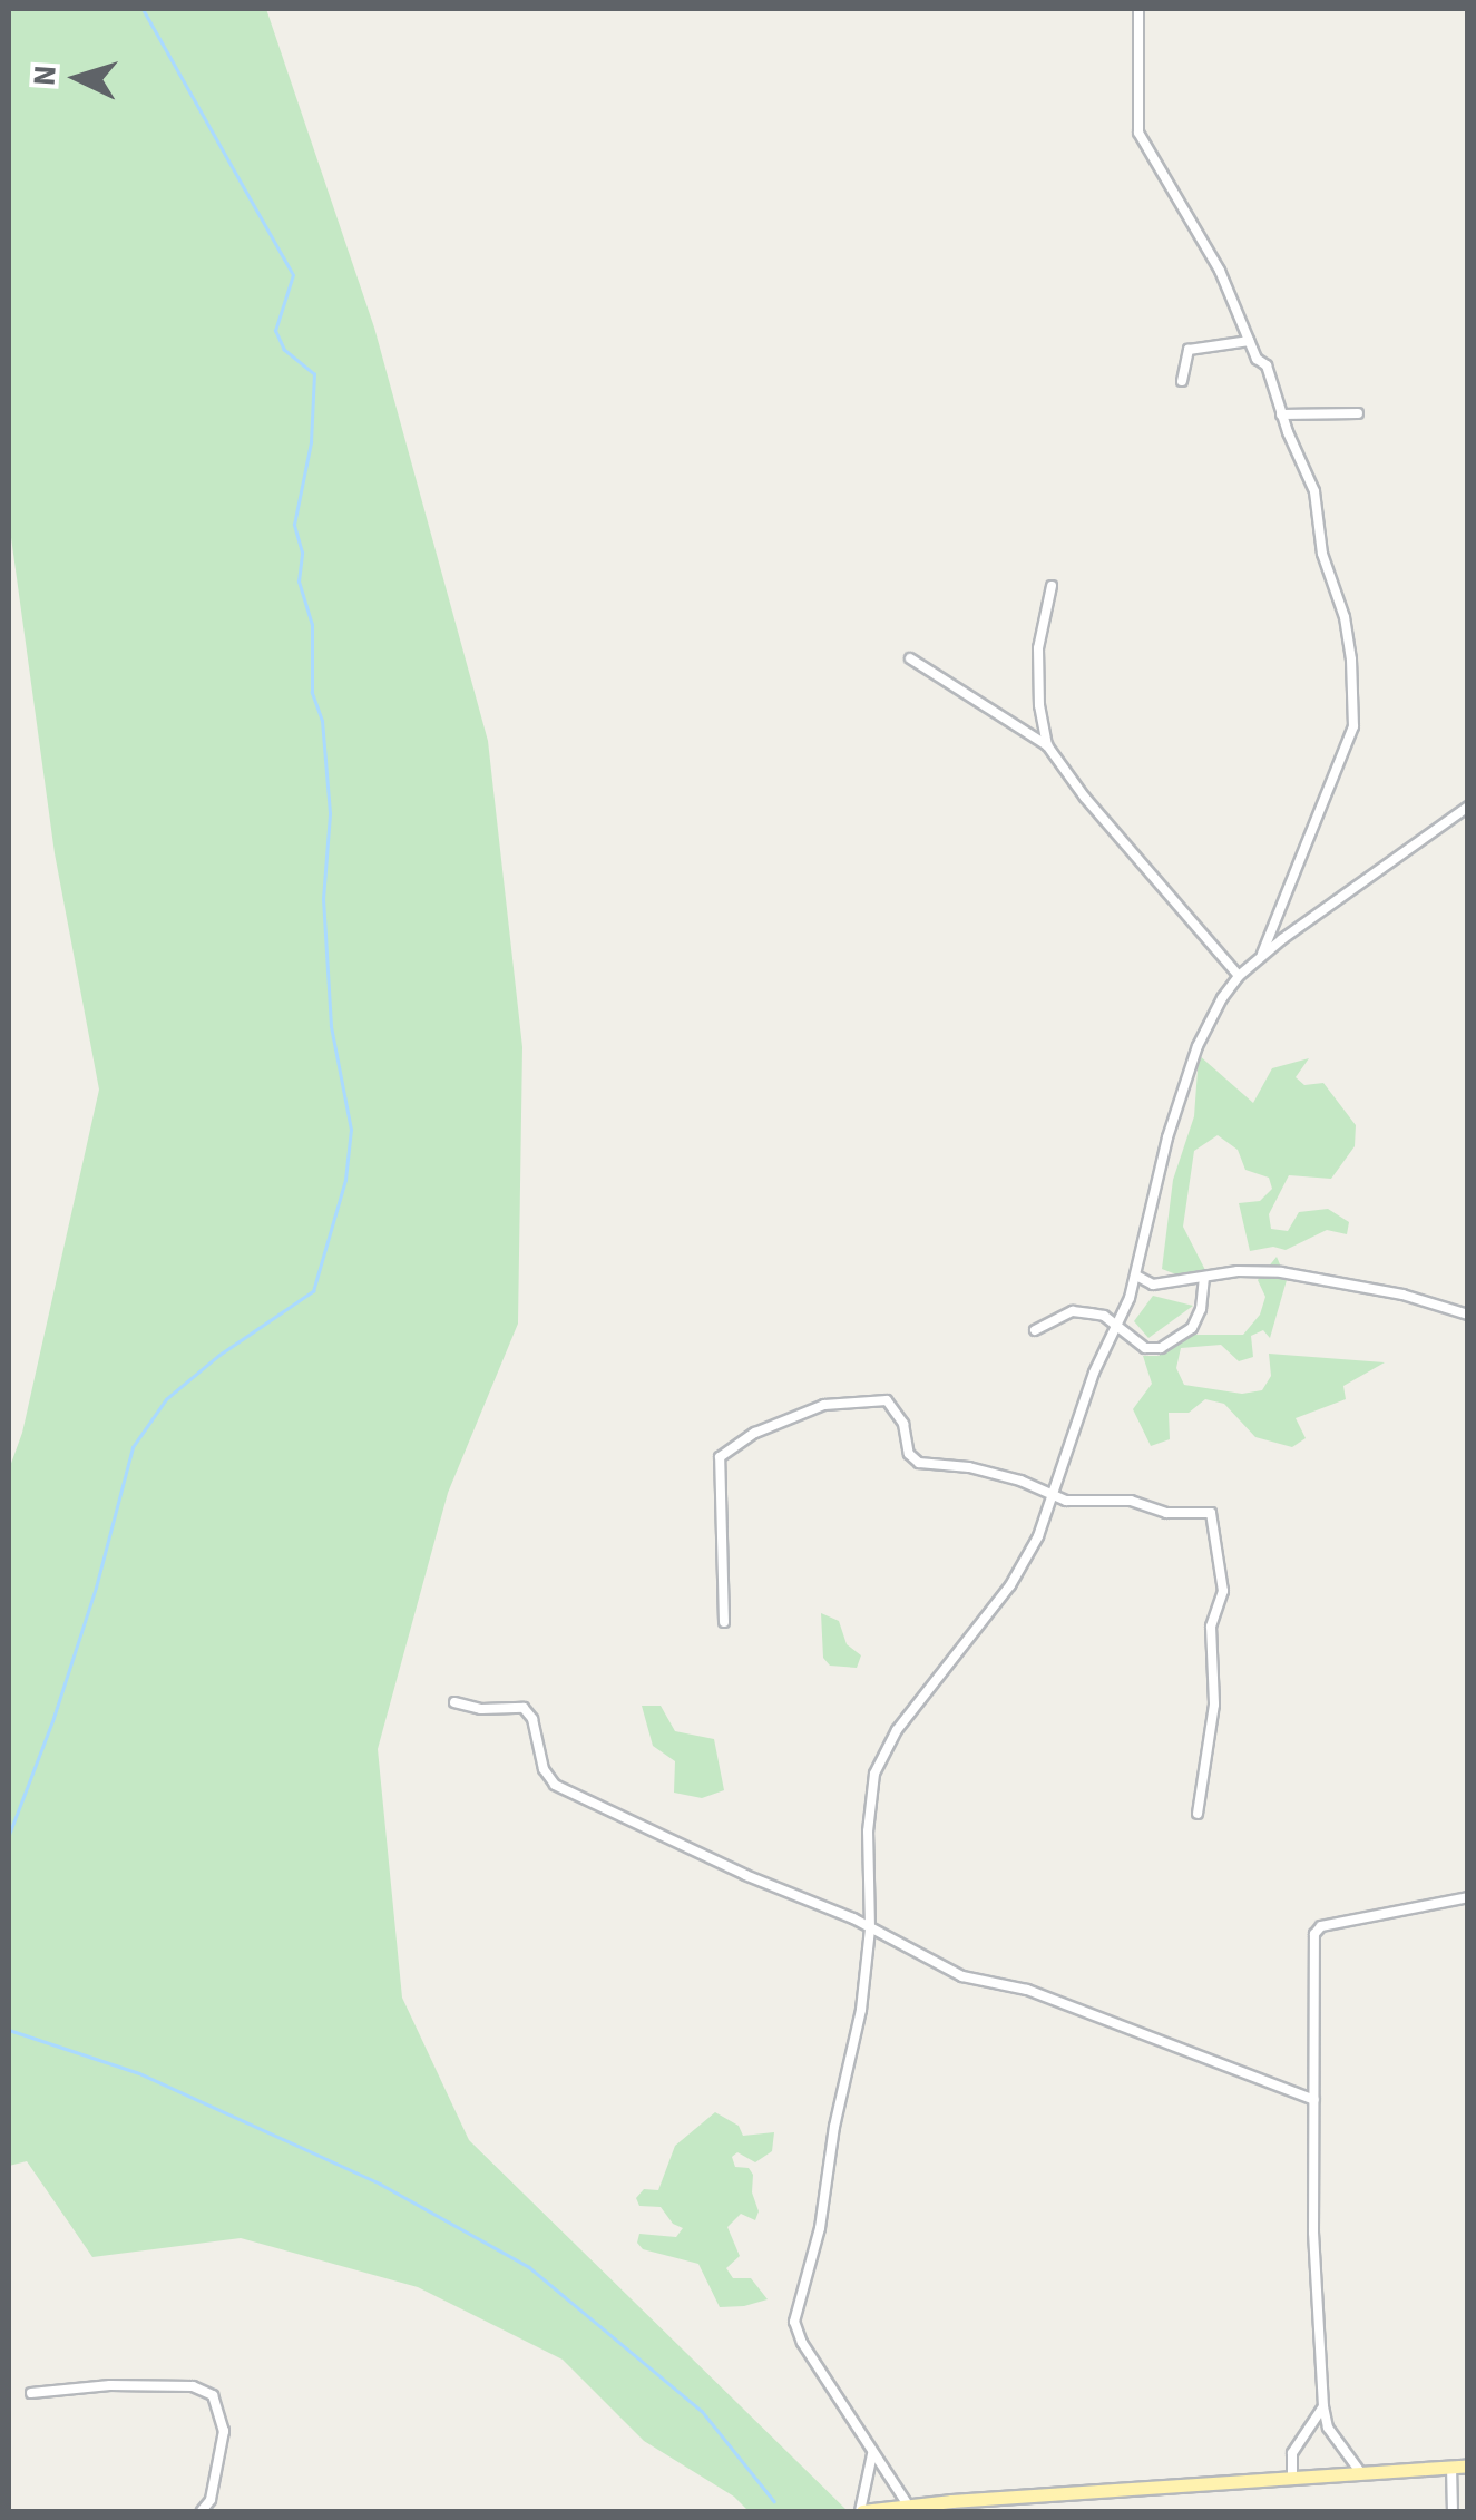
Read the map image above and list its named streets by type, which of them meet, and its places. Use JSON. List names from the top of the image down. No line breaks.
{"north":"left"}
